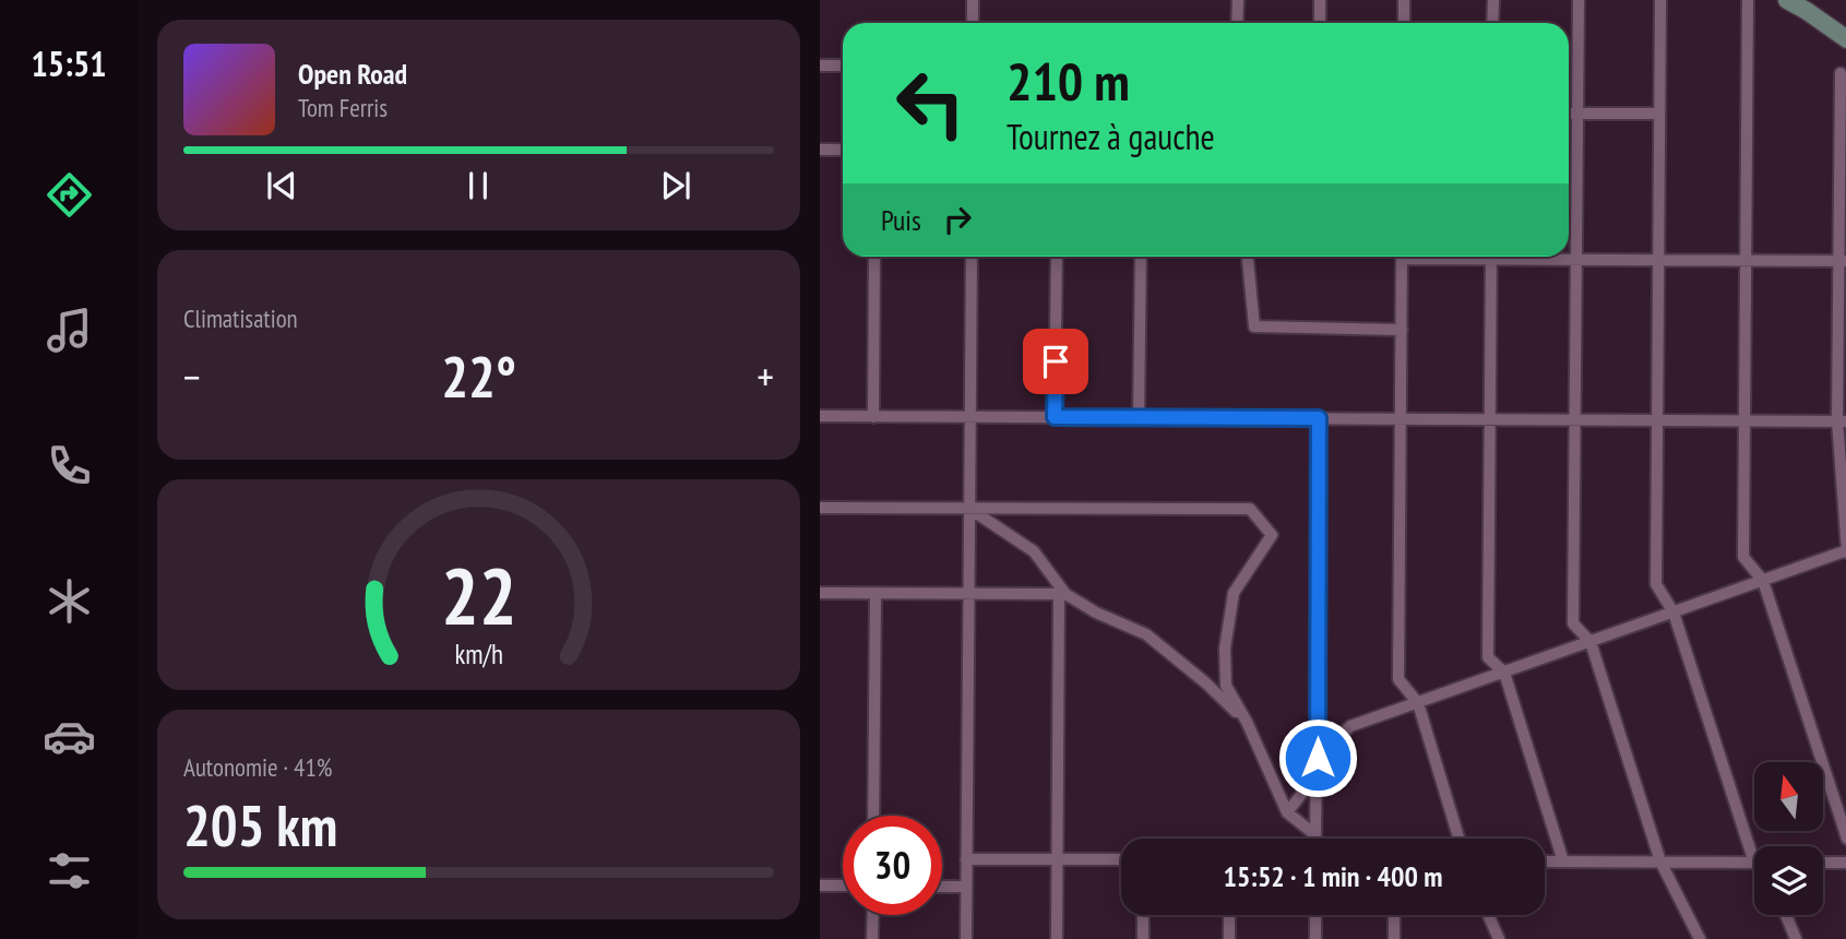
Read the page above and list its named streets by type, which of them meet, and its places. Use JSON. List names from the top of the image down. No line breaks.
{"north":"top","page":{"tabs":"15:51","turn":["210 m","Tournez à gauche"],"song":["Open Road","Tom Ferris"],"then":"Puis","tile":["Climatisation",["Autonomie · 41%","205 km"]],"heat":["−","22°","+"],"limit":"30","trip":"15:52 · 1 min · 400 m","gauge":["22","km/h"]}}
